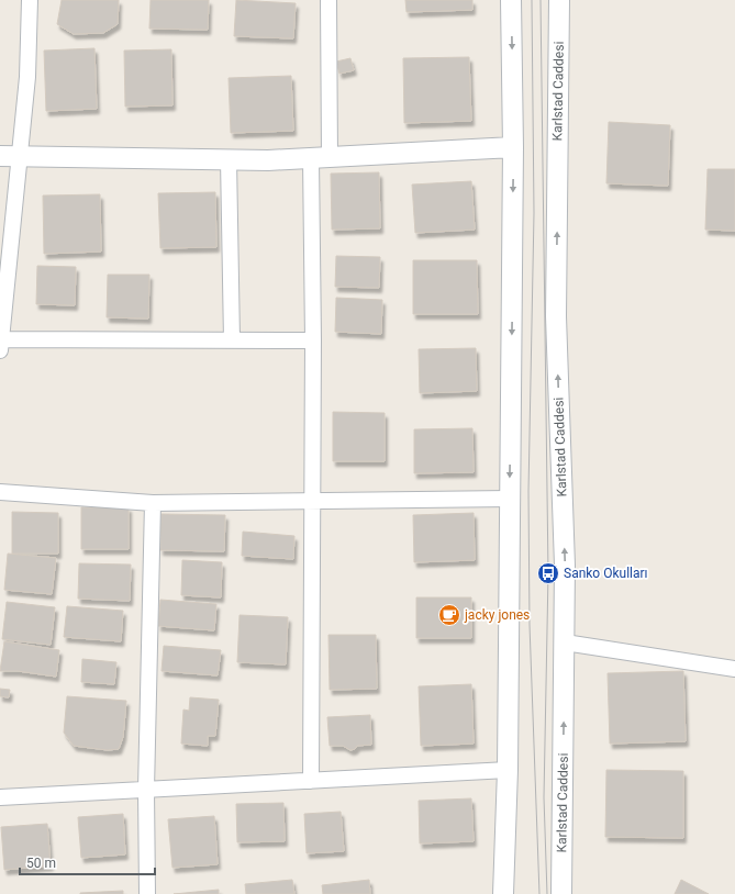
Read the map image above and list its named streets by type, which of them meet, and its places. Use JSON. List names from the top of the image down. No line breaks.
{"streets":{"street":["Karlstad Caddesi"]},"places":{"bus stop":["Sanko Okulları"],"cafe":["jacky jones"]},"scale_bar":"50 m"}
